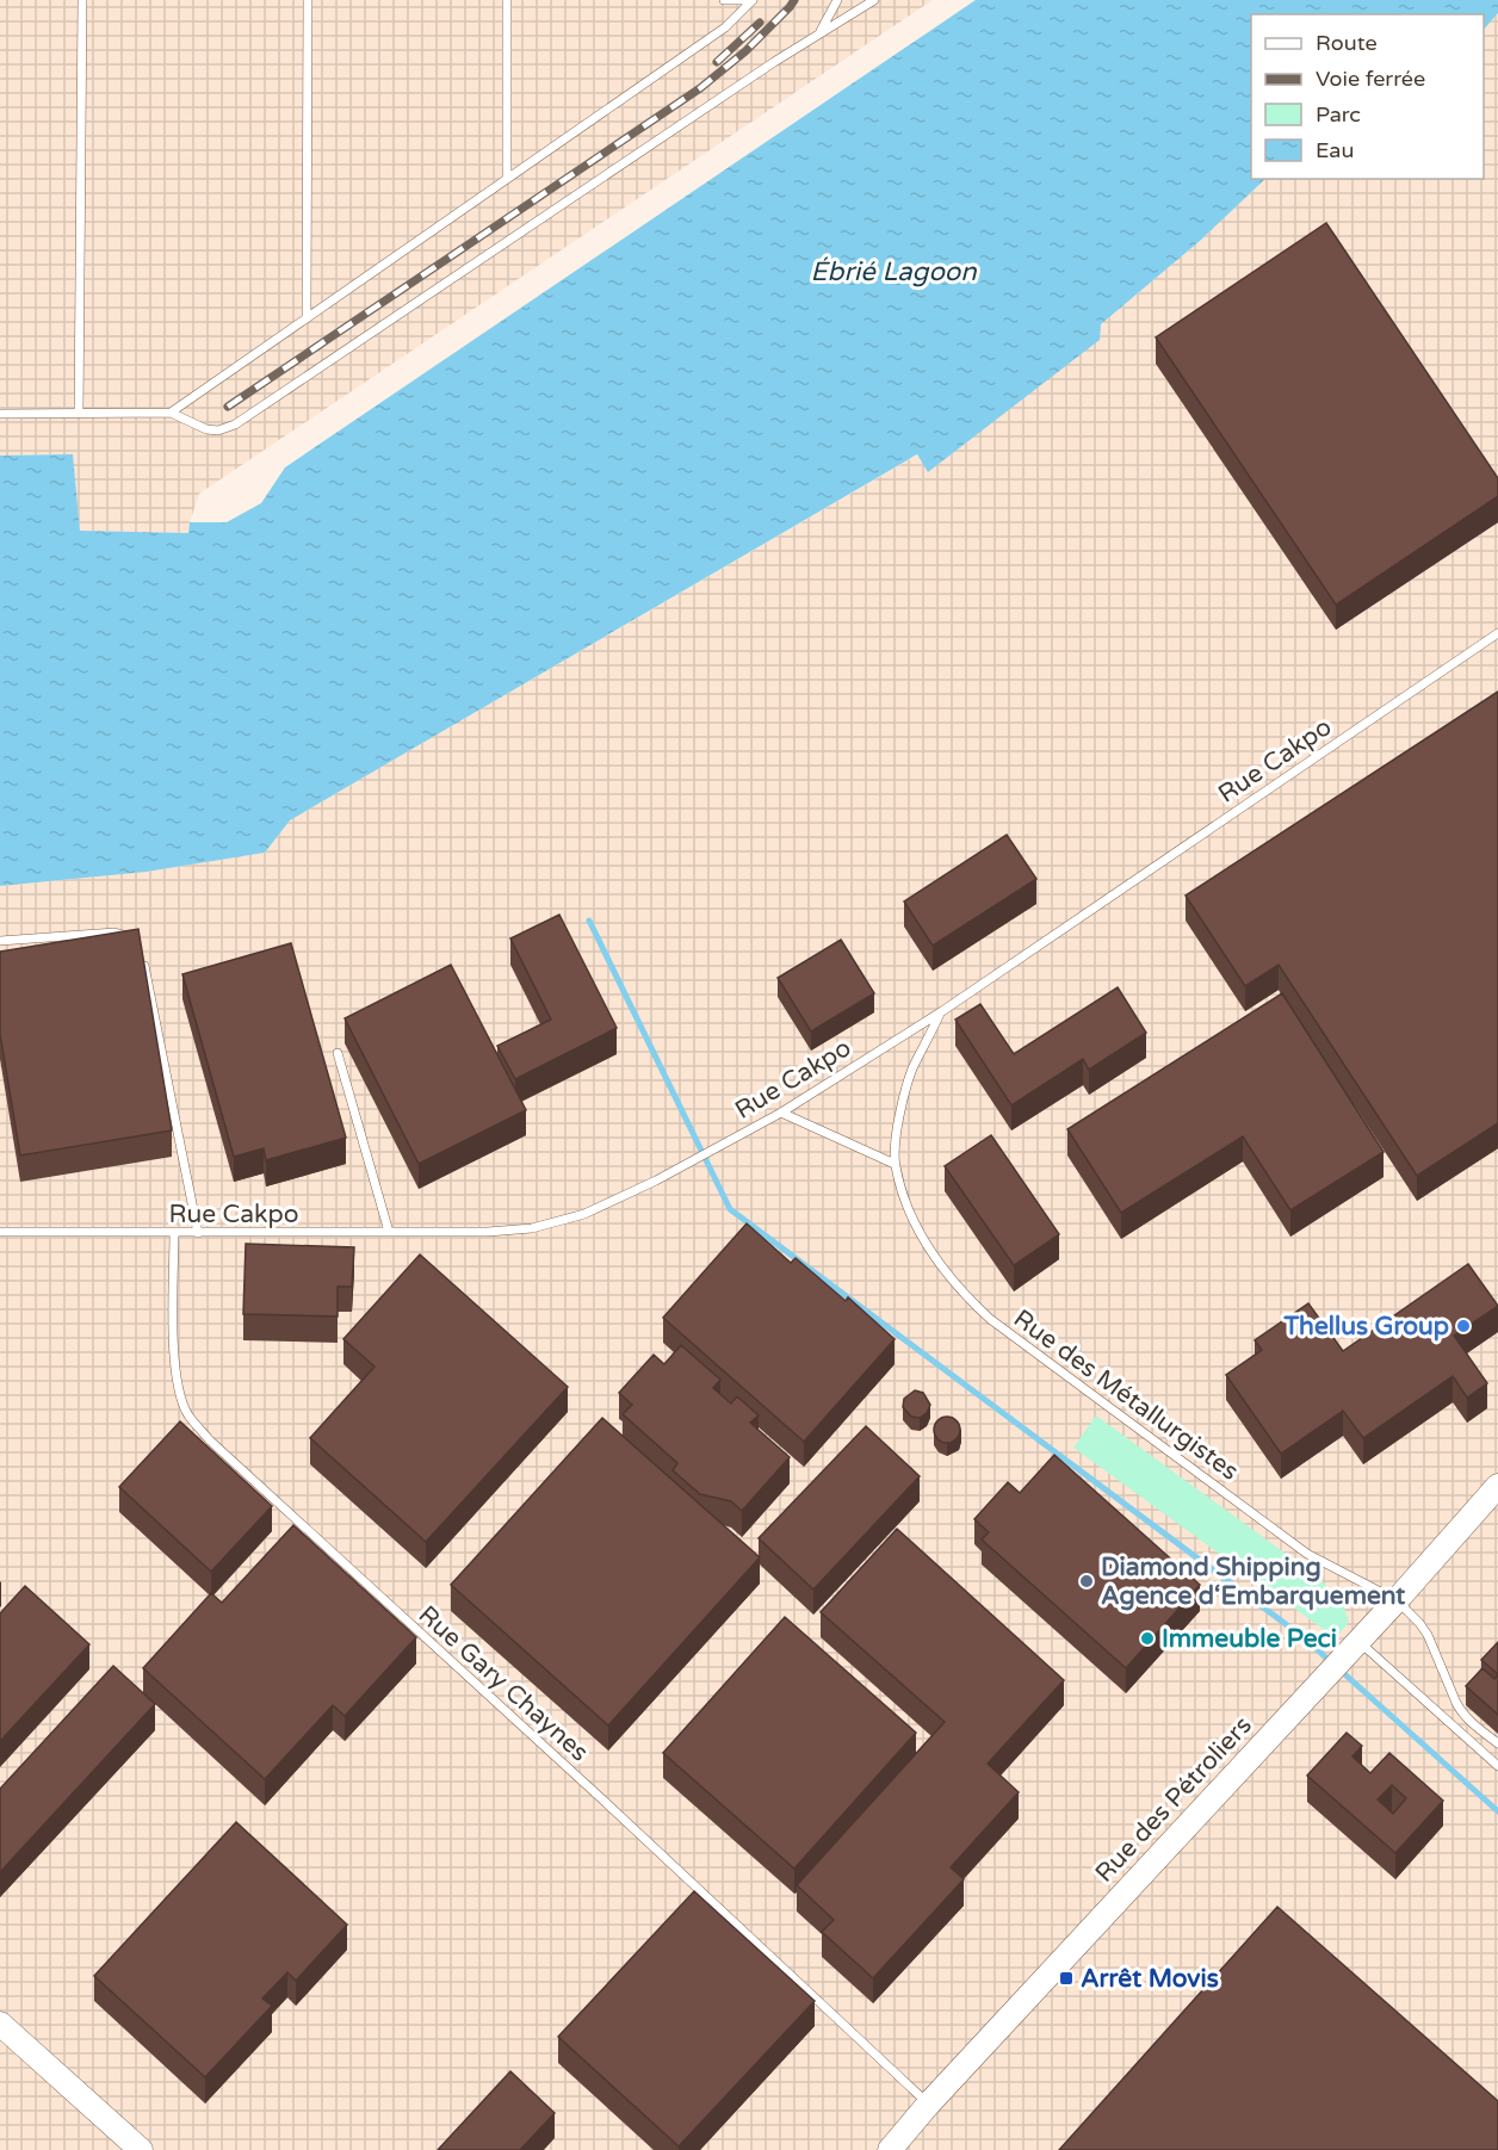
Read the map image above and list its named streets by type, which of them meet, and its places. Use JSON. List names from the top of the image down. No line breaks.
{"streets":{"street":["Rue des Pétroliers"],"lane":["Rue Cakpo","Rue des Métallurgistes","Rue Gary Chaynes"]},"crossings":[["Rue Cakpo","Rue des Métallurgistes"],["Rue Cakpo","Rue Gary Chaynes"],["Rue des Métallurgistes","Rue des Pétroliers"],["Rue Gary Chaynes","Rue des Pétroliers"]],"water":["Ébrié Lagoon"],"places":{"other":["Thellus Group","Diamond Shipping Agence d‘Embarquement","Immeuble Peci"],"transit":["Arrêt Movis"]},"legend":["Route","Voie ferrée","Parc","Eau"]}
